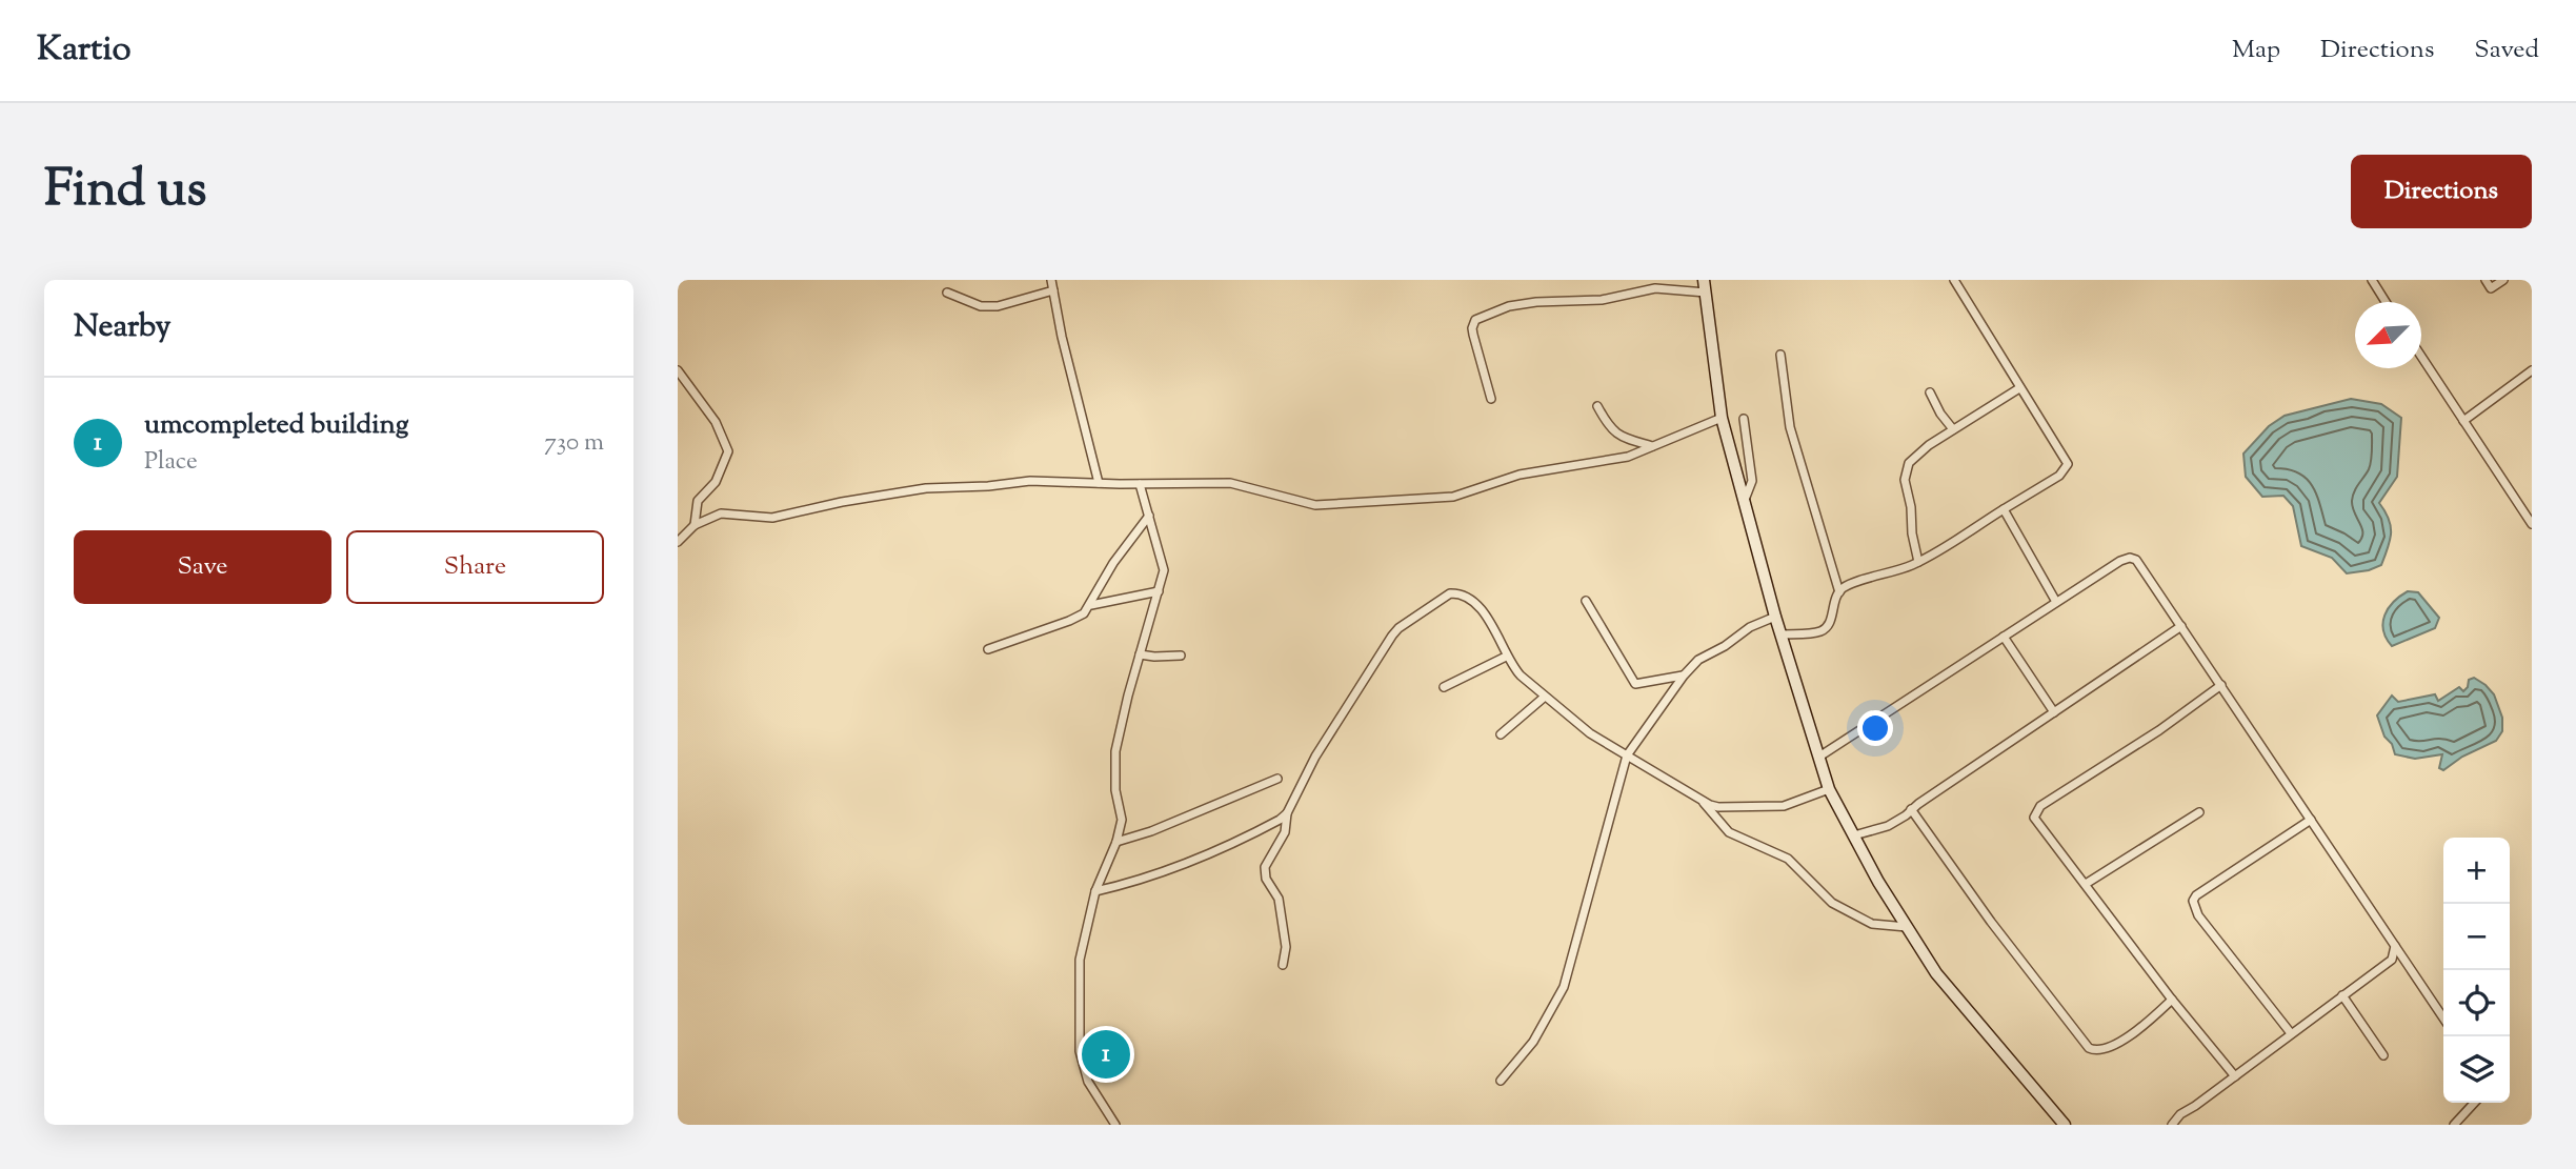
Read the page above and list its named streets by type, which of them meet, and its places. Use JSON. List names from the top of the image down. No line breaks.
{"north":"bottom left","page":{"header":"Kartio","nav":["Map","Directions","Saved"],"title":"Find us","buttons":["Directions",["Save","Share"]],"heading":"Nearby","list":[{"mark":"1","name":"umcompleted building","note":"Place","value":"730 m"}],"map_buttons":["+","−"],"pins":"1"}}
